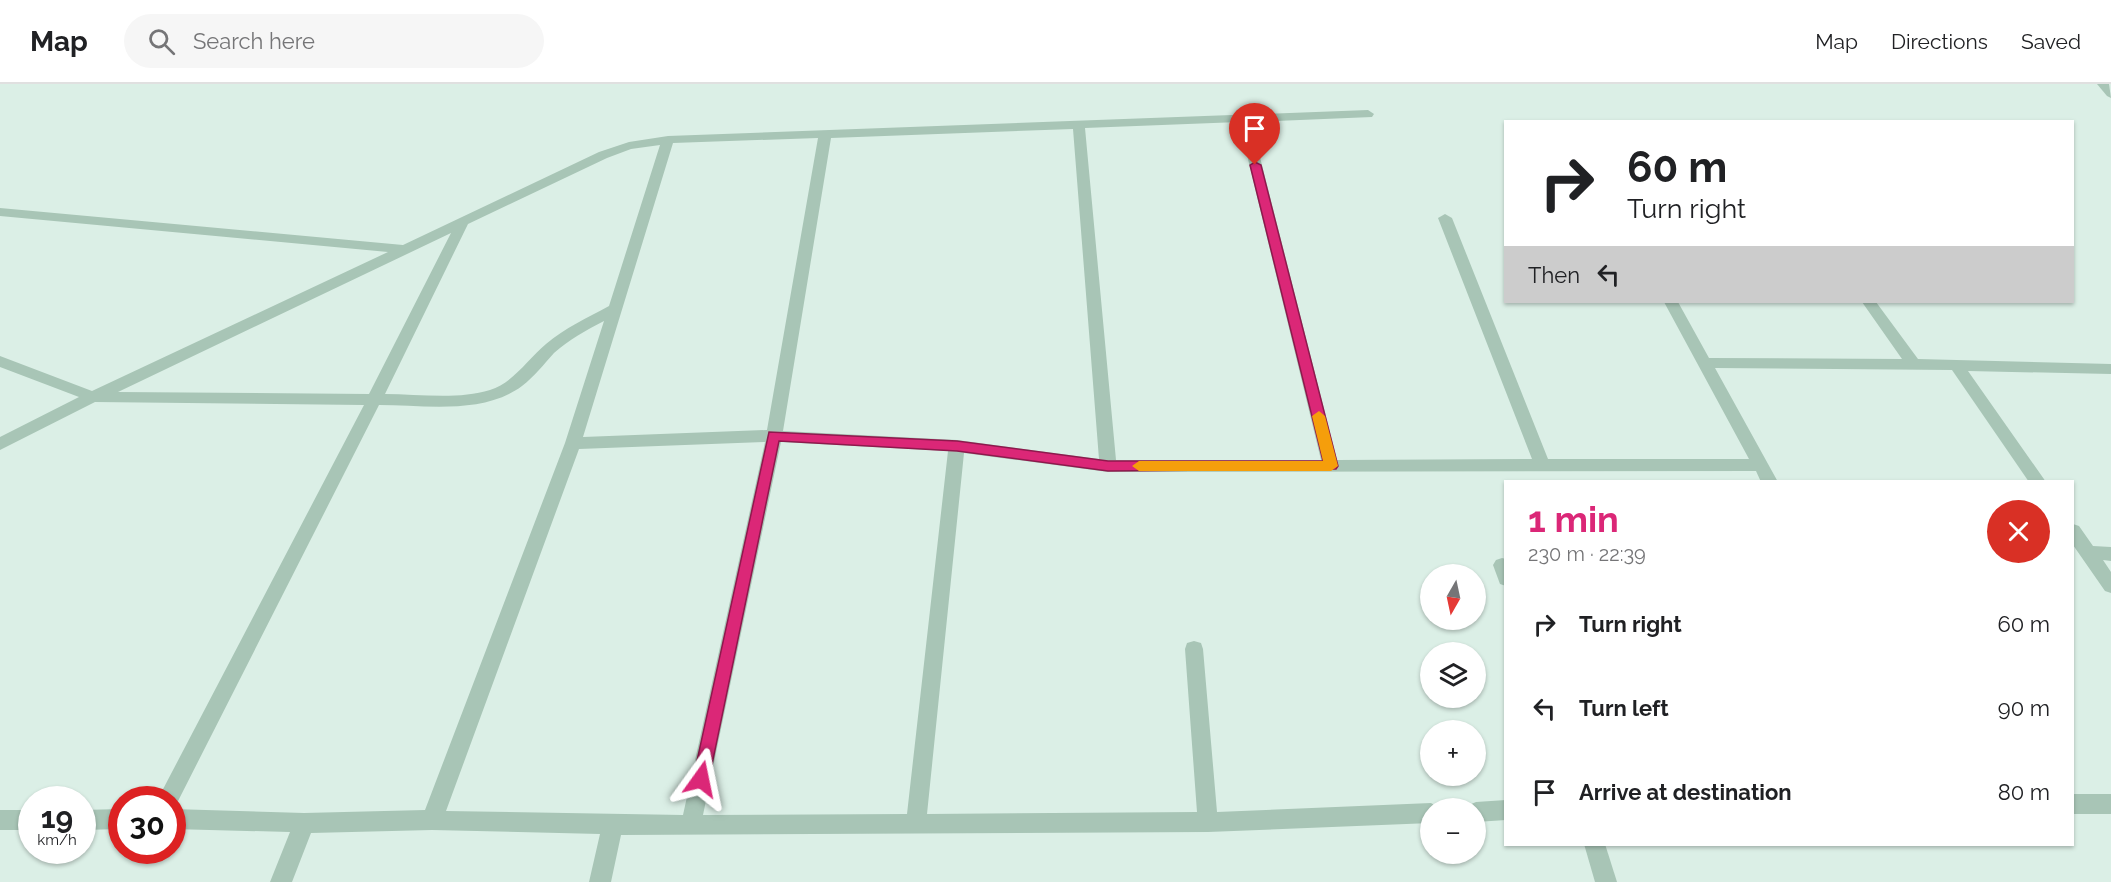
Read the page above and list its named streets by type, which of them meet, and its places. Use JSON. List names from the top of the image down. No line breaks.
{"north":"bottom","page":{"header":"Map","search":"Search here","nav":["Map","Directions","Saved"],"turn":["60 m","Turn right"],"then":"Then","heading":["1 min","230 m · 22:39"],"map_buttons":["+","−"],"list":[{"name":"Turn right","value":"60 m"},{"name":"Turn left","value":"90 m"},{"name":"Arrive at destination","value":"80 m"}],"speed":"19 km/h","limit":"30"}}
